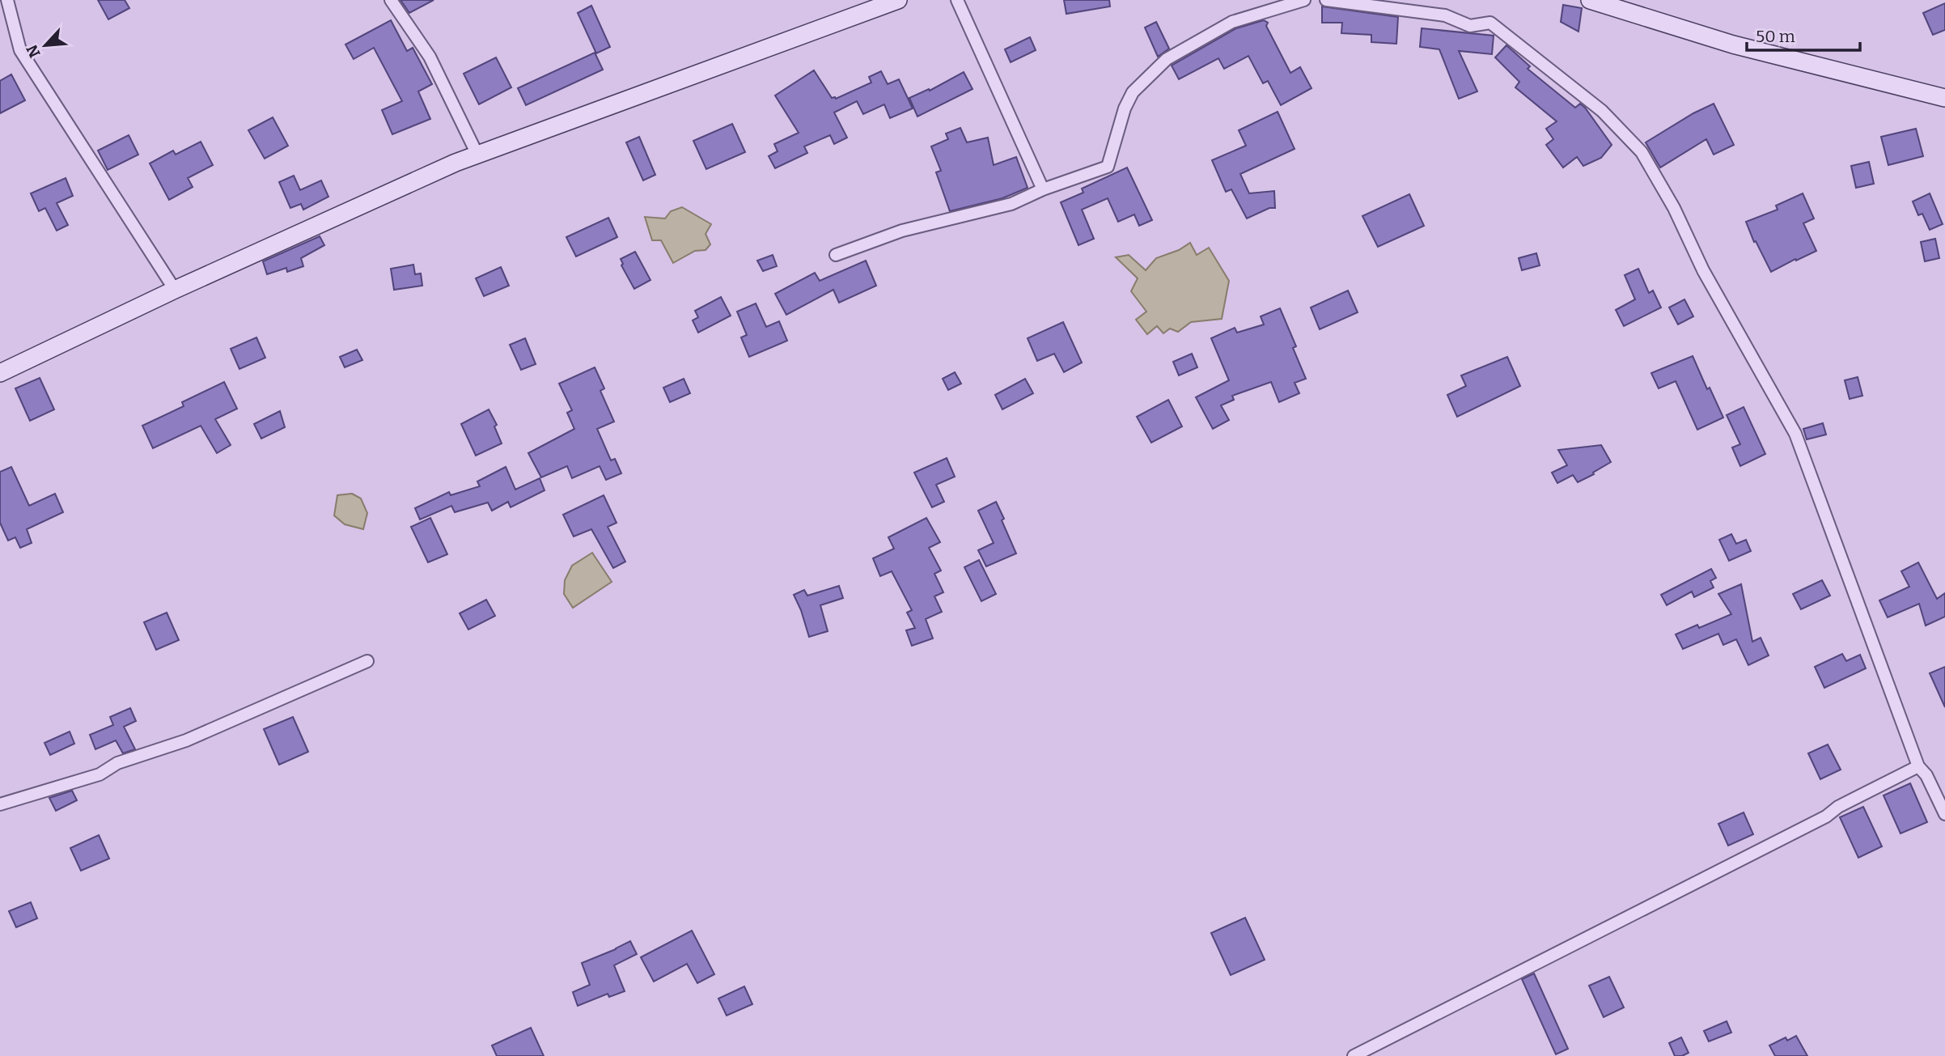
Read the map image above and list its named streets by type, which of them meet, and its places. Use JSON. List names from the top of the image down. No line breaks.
{"scale_bar":"50 m","north":"bottom left"}
